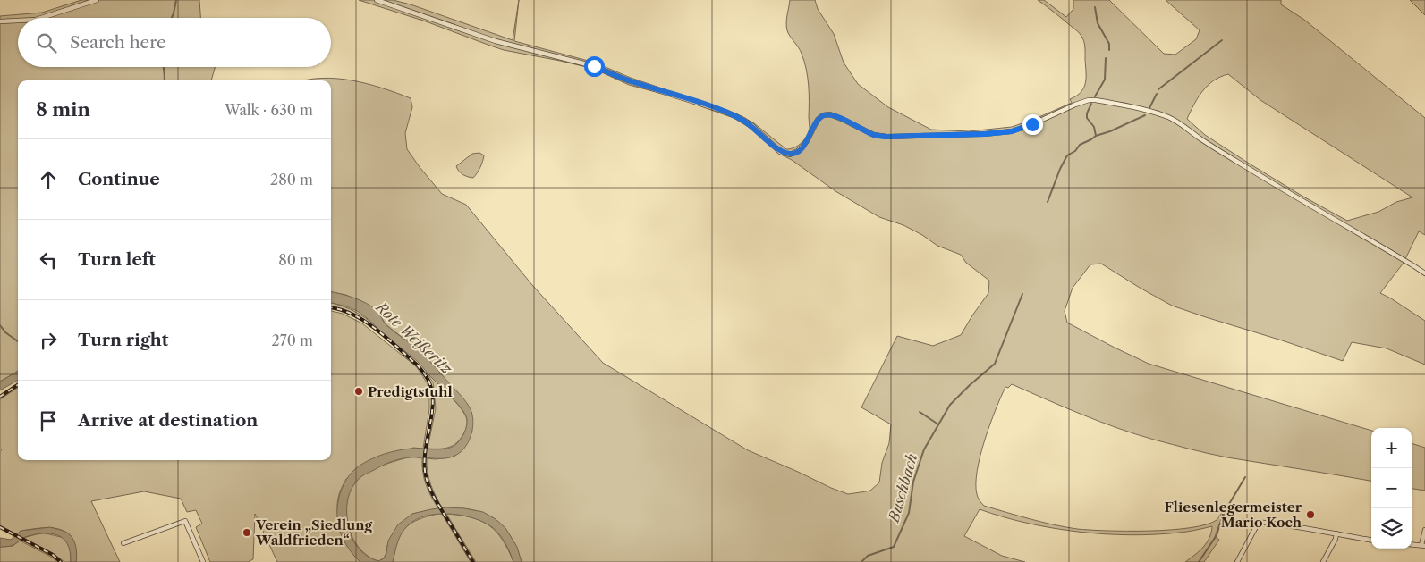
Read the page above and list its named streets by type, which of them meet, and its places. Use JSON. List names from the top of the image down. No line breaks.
{"water":["Rote Weißeritz","Buschbach"],"places":["Predigtstuhl","Fliesenlegermeister Mario Koch","Verein „Siedlung Waldfrieden“"],"page":{"search":"Search here","heading":["8 min","Walk · 630 m"],"list":[["Continue","280 m"],["Turn left","80 m"],["Turn right","270 m"],"Arrive at destination"],"map_buttons":["+","−"]}}
